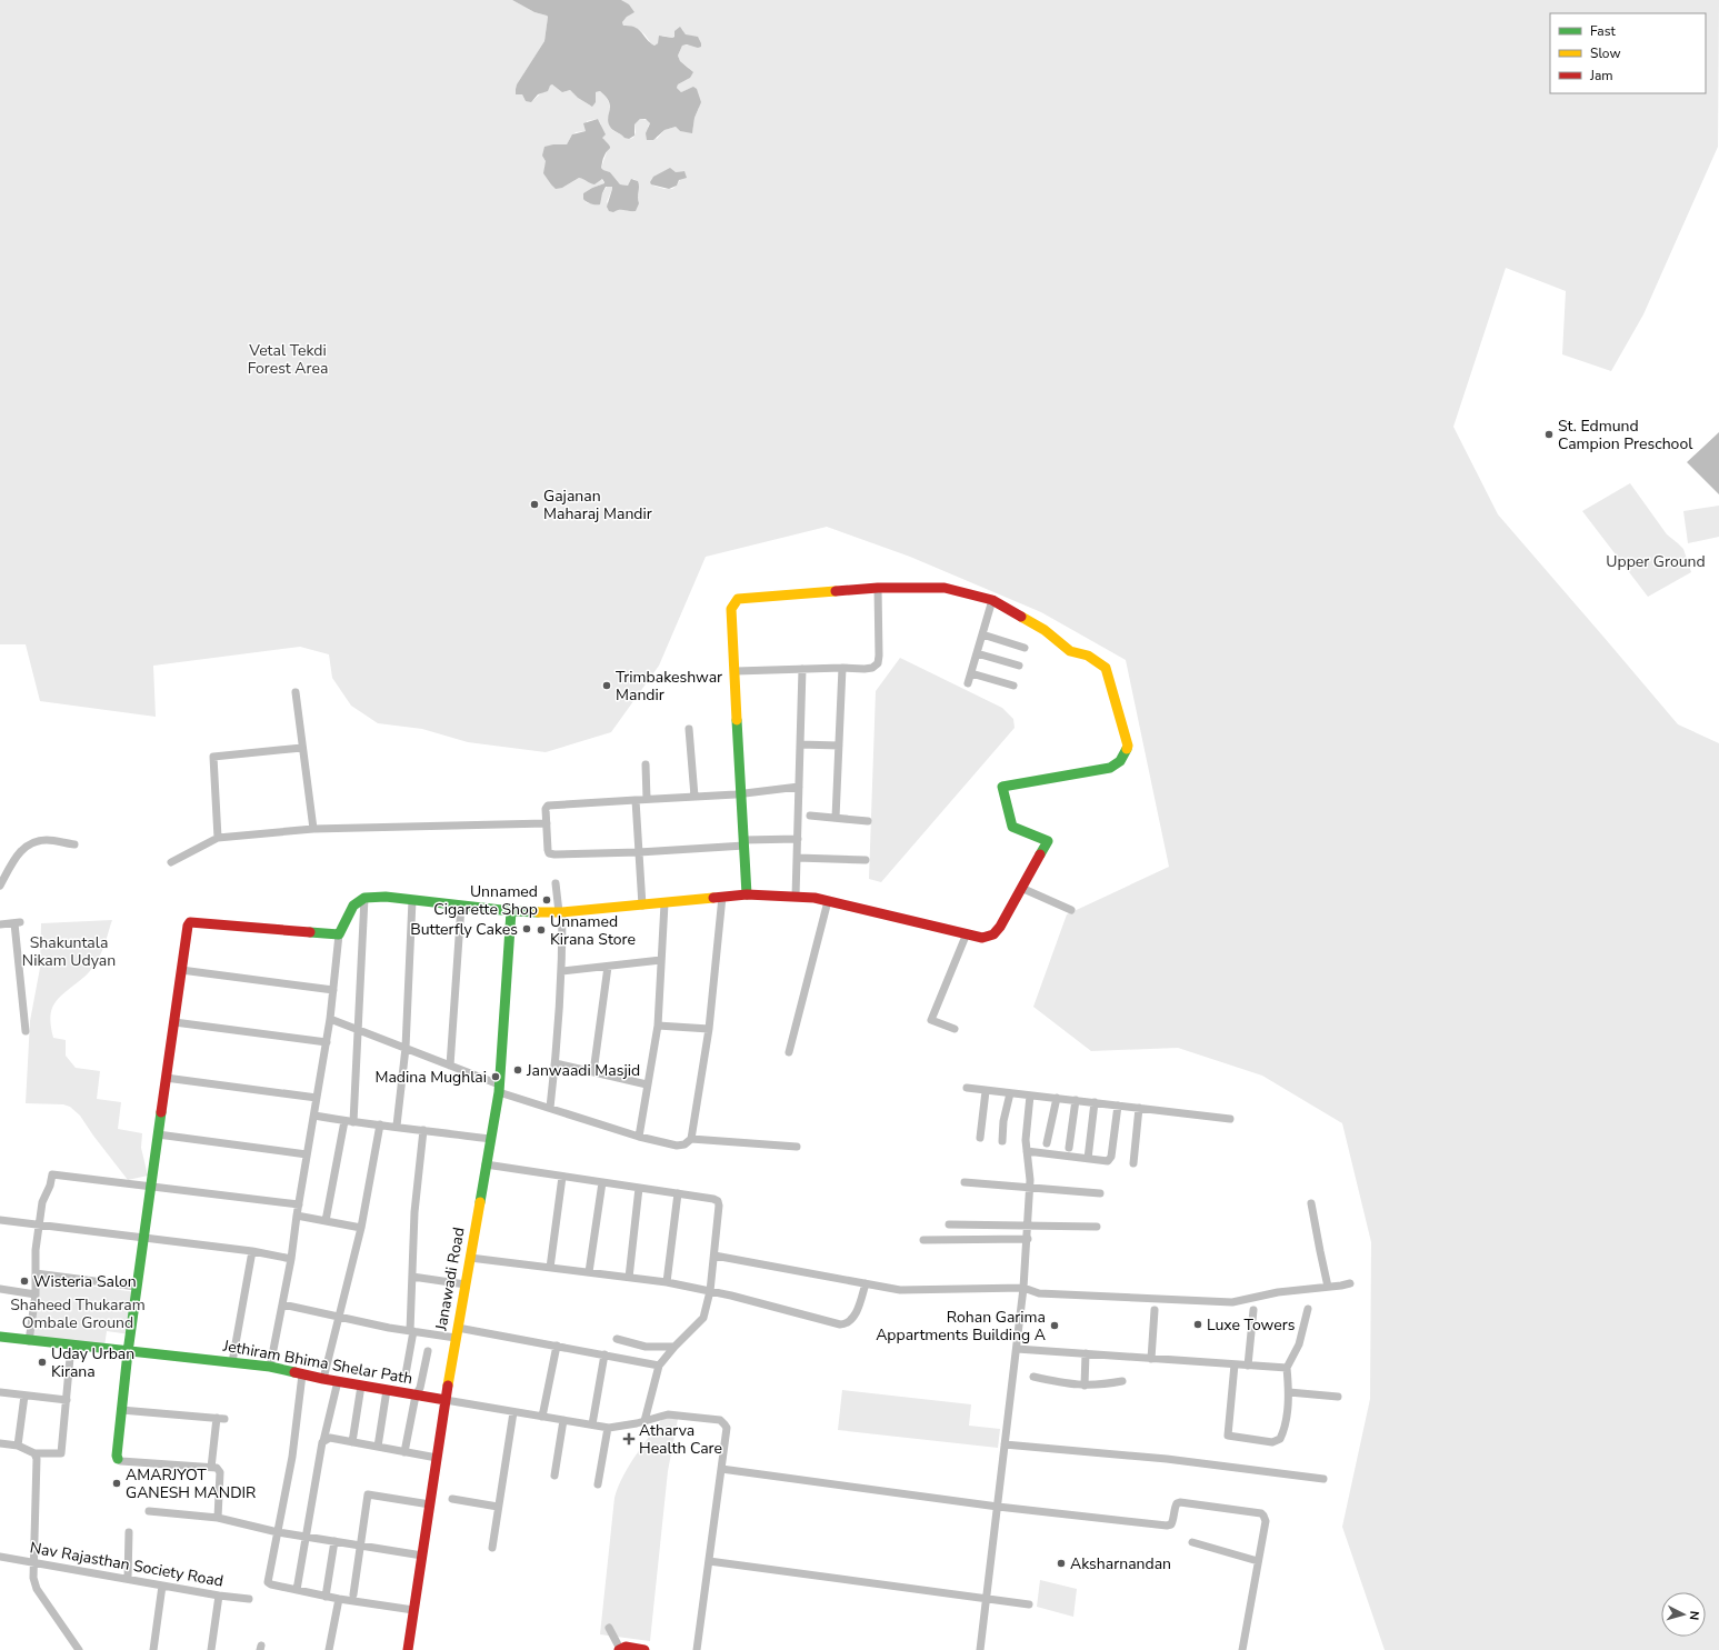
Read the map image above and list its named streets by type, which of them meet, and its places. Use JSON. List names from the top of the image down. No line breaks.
{"streets":{"street":["Janawadi Road","Jethiram Bhima Shelar Path","Nav Rajasthan Society Road"]},"crossings":[["Janawadi Road","Jethiram Bhima Shelar Path"]],"parks":["Vetal Tekdi Forest Area","Upper Ground","Shakuntala Nikam Udyan","Shaheed Thukaram Ombale Ground"],"places":{"other":["St. Edmund Campion Preschool","Gajanan Maharaj Mandir","Trimbakeshwar Mandir","Unnamed Cigarette Shop","Butterfly Cakes","Unnamed Kirana Store","Janwaadi Masjid","Madina Mughlai","Wisteria Salon","Luxe Towers","Rohan Garima Appartments Building A","Uday Urban Kirana","AMARJYOT GANESH MANDIR","Aksharnandan"],"health":["Atharva Health Care"]},"legend":["Fast","Slow","Jam"],"north":"right"}
